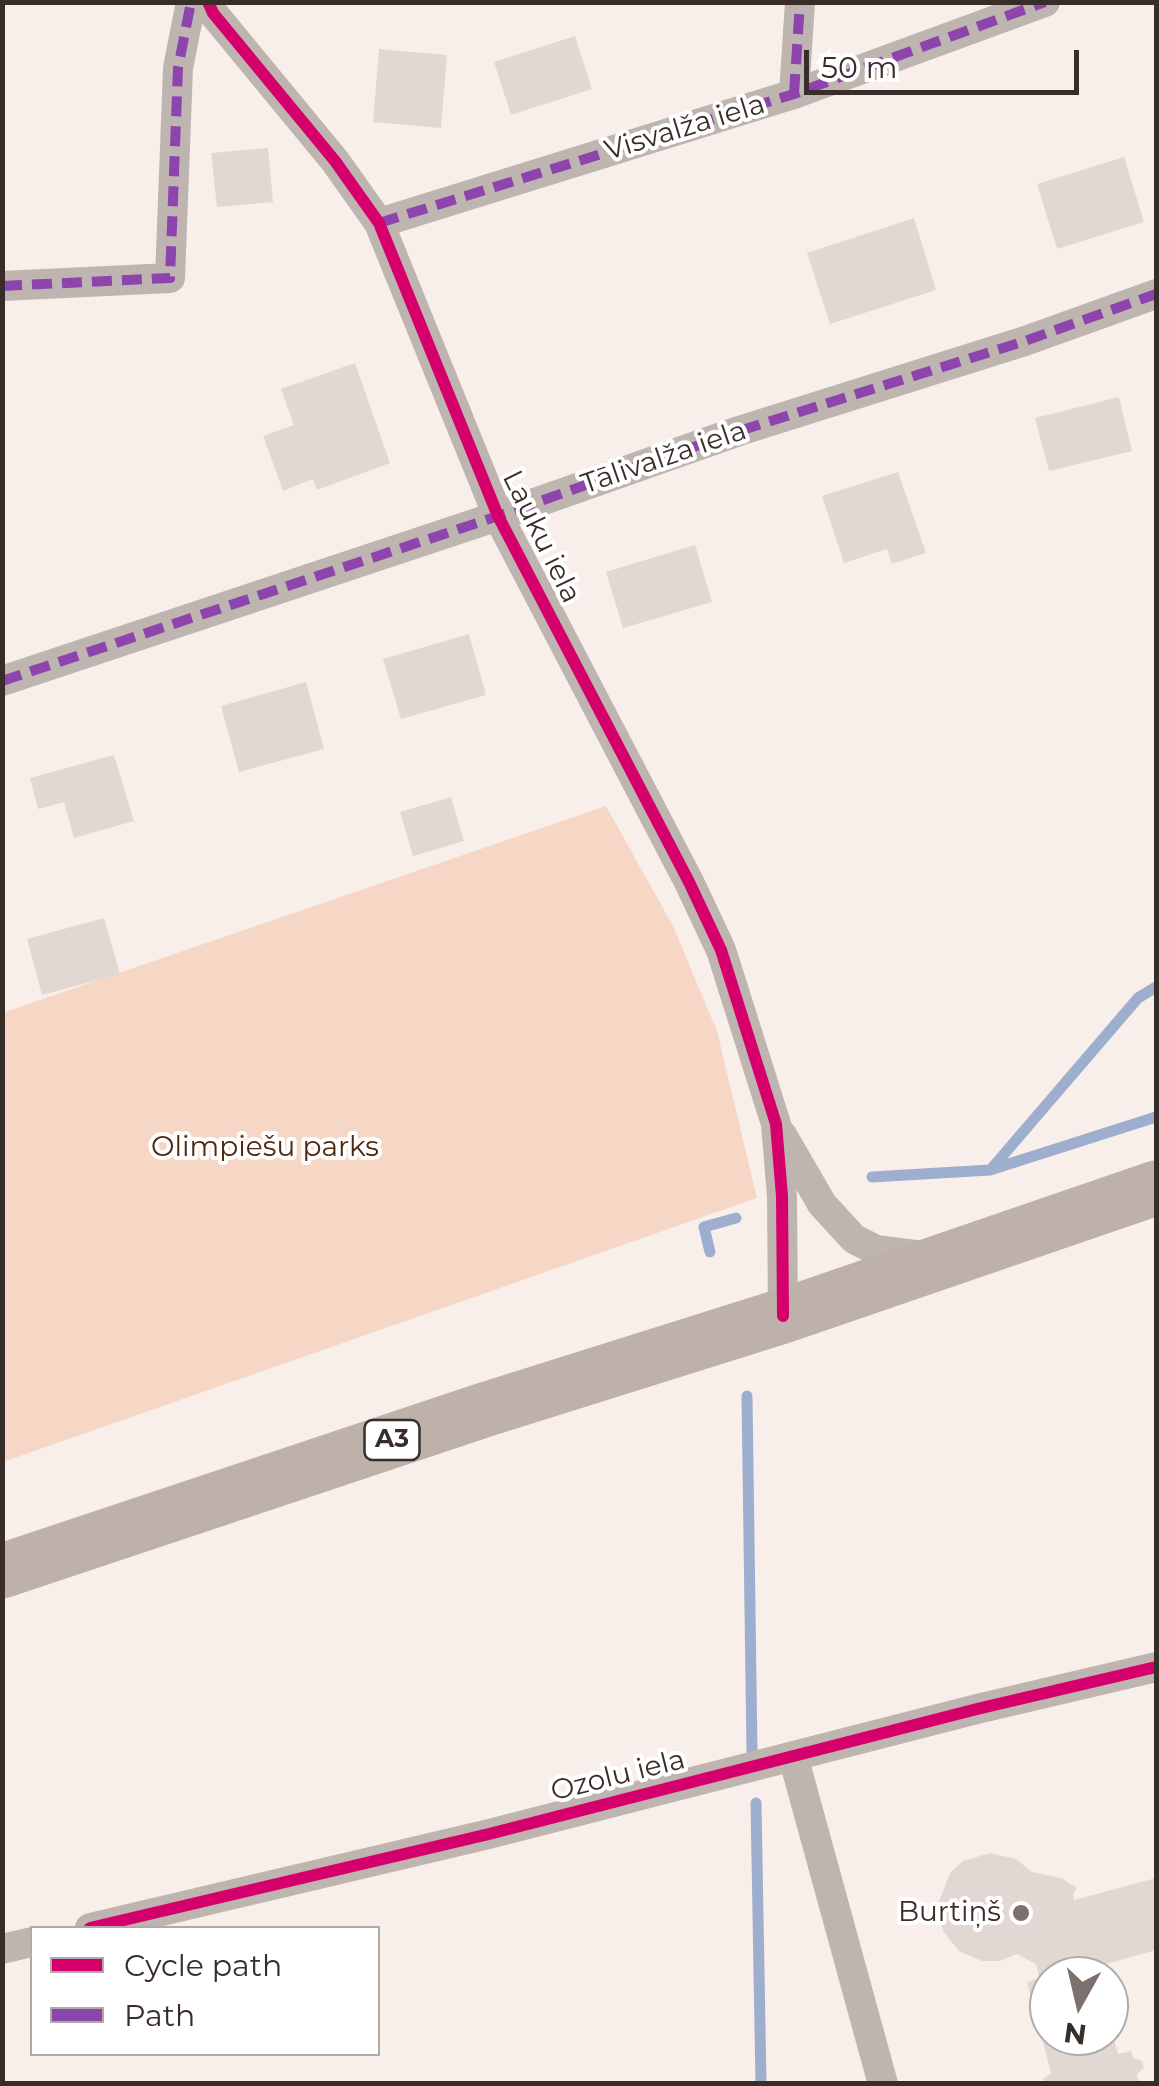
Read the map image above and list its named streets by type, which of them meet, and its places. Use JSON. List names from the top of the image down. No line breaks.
{"streets":{"highway":["A3"],"street":["Visvalža iela","Tālivalža iela","Lauku iela","Ozolu iela"]},"crossings":[["Visvalža iela","Lauku iela"],["Tālivalža iela","Lauku iela"]],"parks":["Olimpiešu parks"],"places":["Burtiņš"],"legend":["Cycle path","Path"],"scale_bar":"50 m","north":"bottom"}
